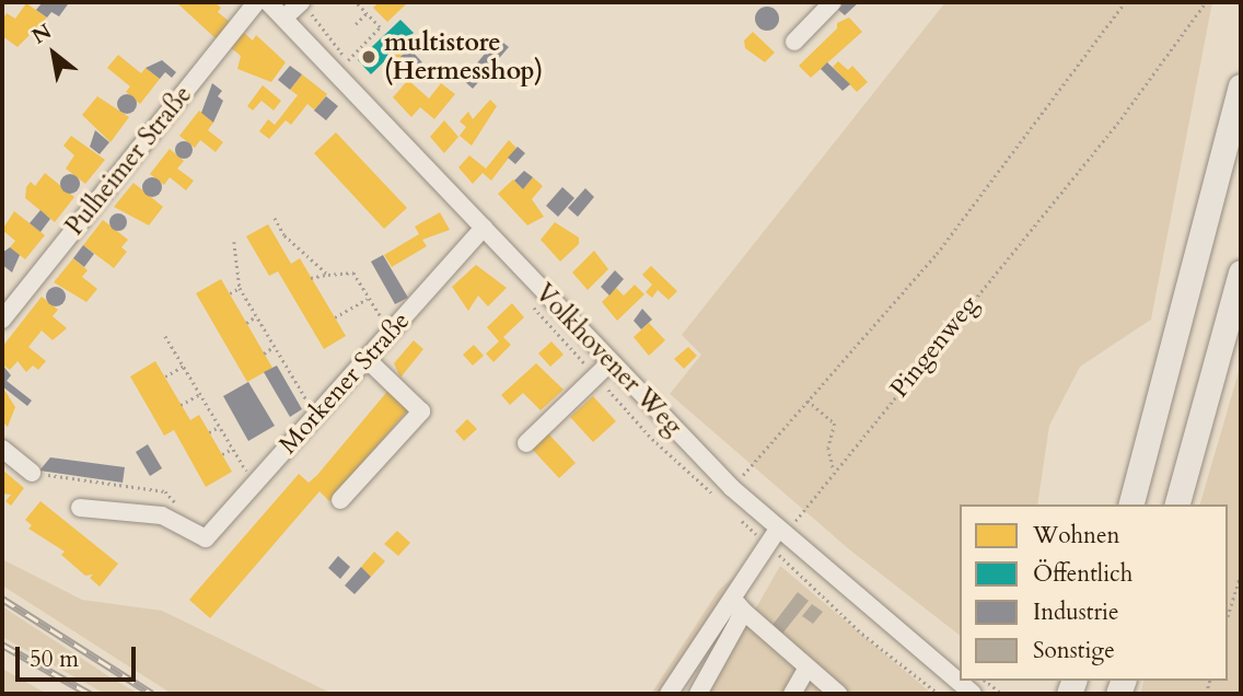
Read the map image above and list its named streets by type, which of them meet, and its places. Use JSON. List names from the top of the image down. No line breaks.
{"streets":{"street":["Pulheimer Straße","Volkhovener Weg","Morkener Straße"],"path":["Pingenweg"]},"crossings":[["Pingenweg","Volkhovener Weg"],["Volkhovener Weg","Morkener Straße"]],"places":["multistore (Hermesshop)"],"legend":["Wohnen","Öffentlich","Industrie","Sonstige"],"scale_bar":"50 m","north":"top left"}
